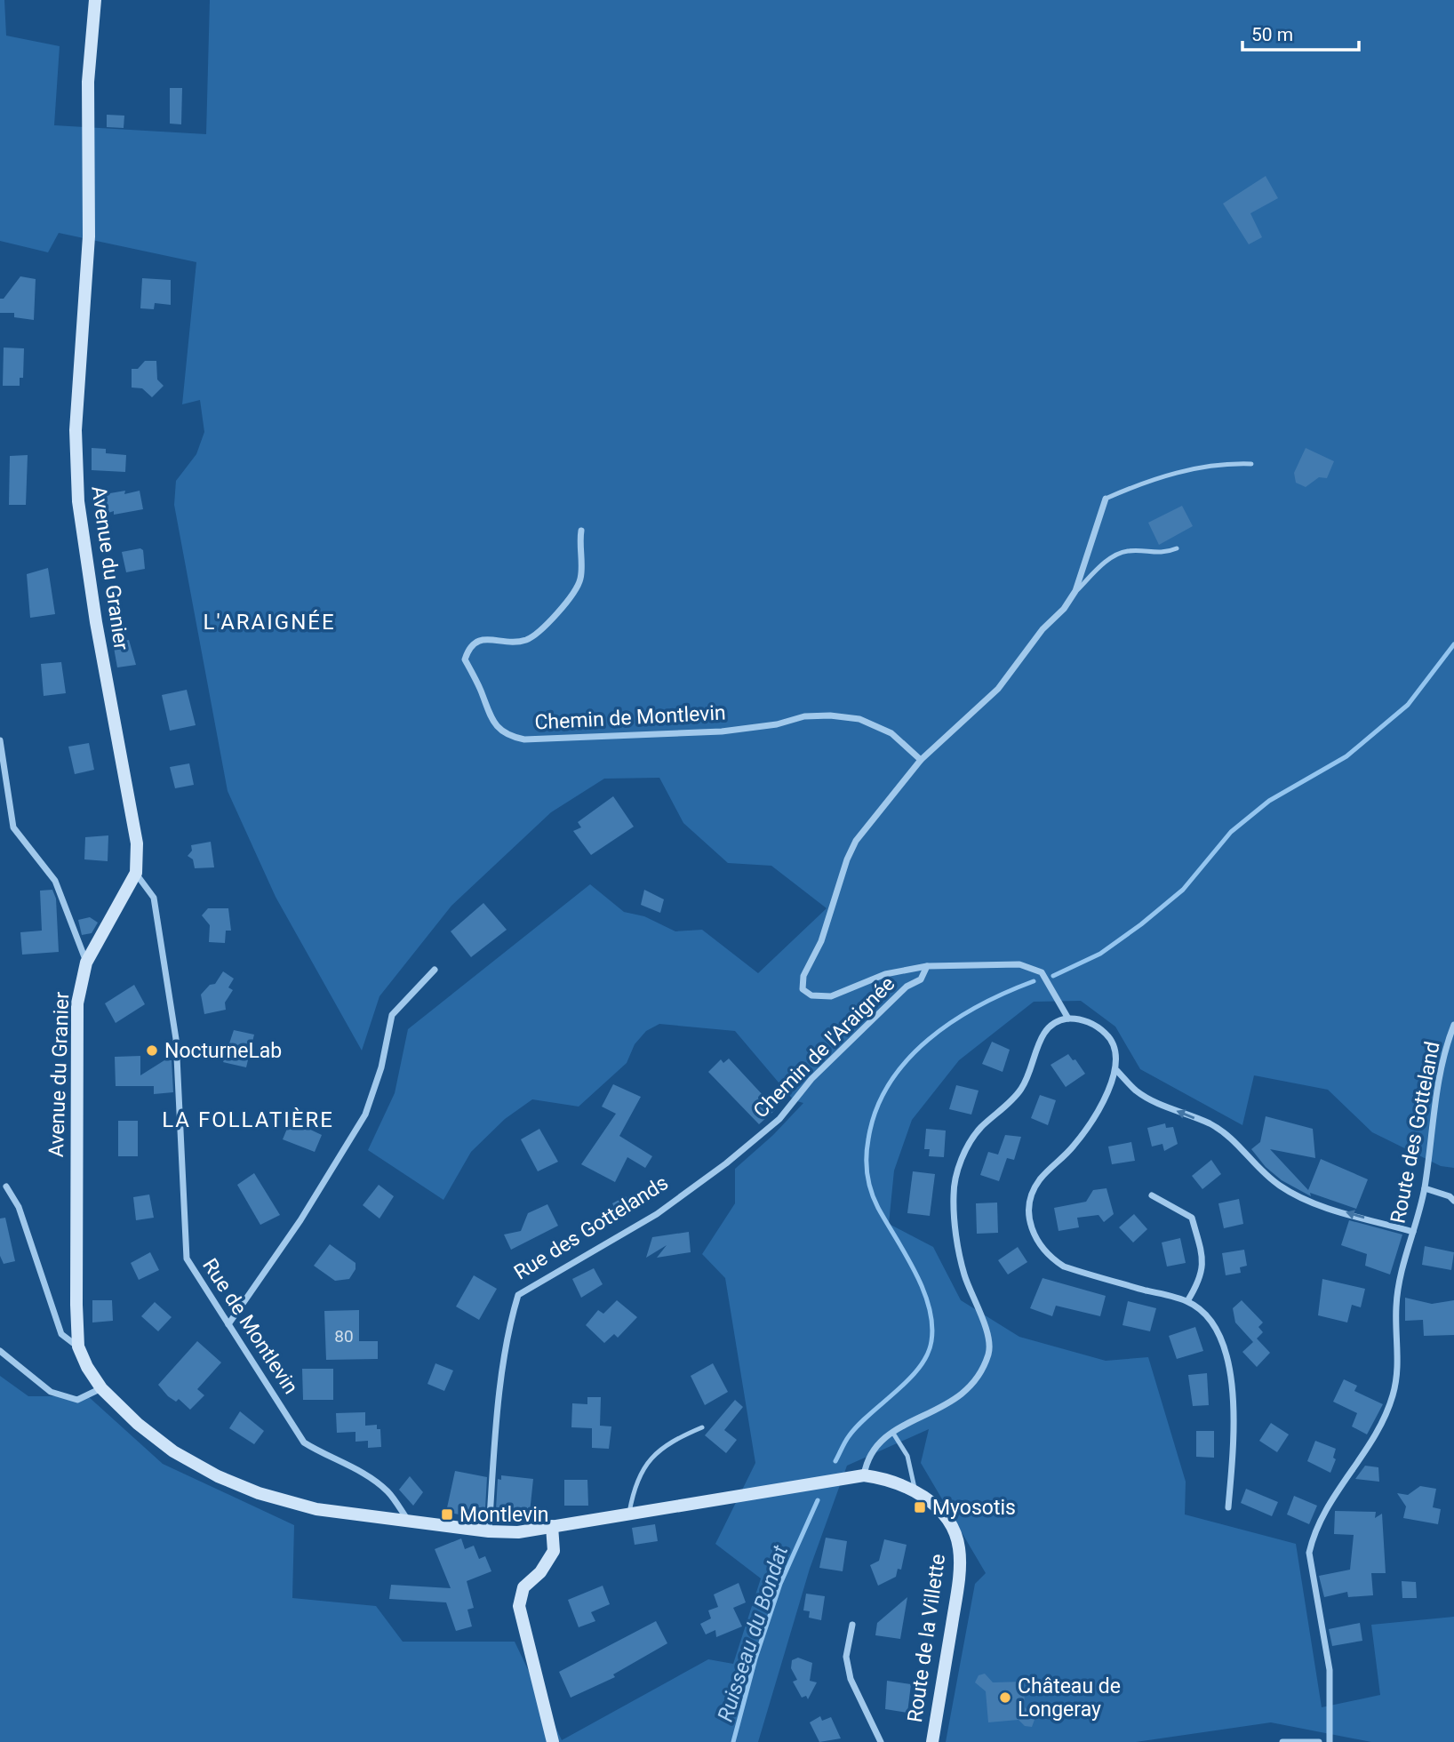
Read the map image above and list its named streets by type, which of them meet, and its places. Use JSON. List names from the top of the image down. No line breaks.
{"streets":{"main road":["Avenue du Granier","Route de la Villette"],"street":["Chemin de Montlevin","Chemin de l'Araignée","Route des Gotteland","Rue des Gottelands","Rue de Montlevin"]},"crossings":[["Avenue du Granier","Rue des Gottelands"],["Avenue du Granier","Rue de Montlevin"],["Avenue du Granier","Route de la Villette"],["Chemin de l'Araignée","Rue des Gottelands"]],"districts":["L'ARAIGNÉE","LA FOLLATIÈRE"],"water":["Ruisseau du Bondat"],"places":{"other":["NocturneLab","Château de Longeray"],"transit":["Myosotis","Montlevin"]},"house_numbers":["80"],"scale_bar":"50 m"}
